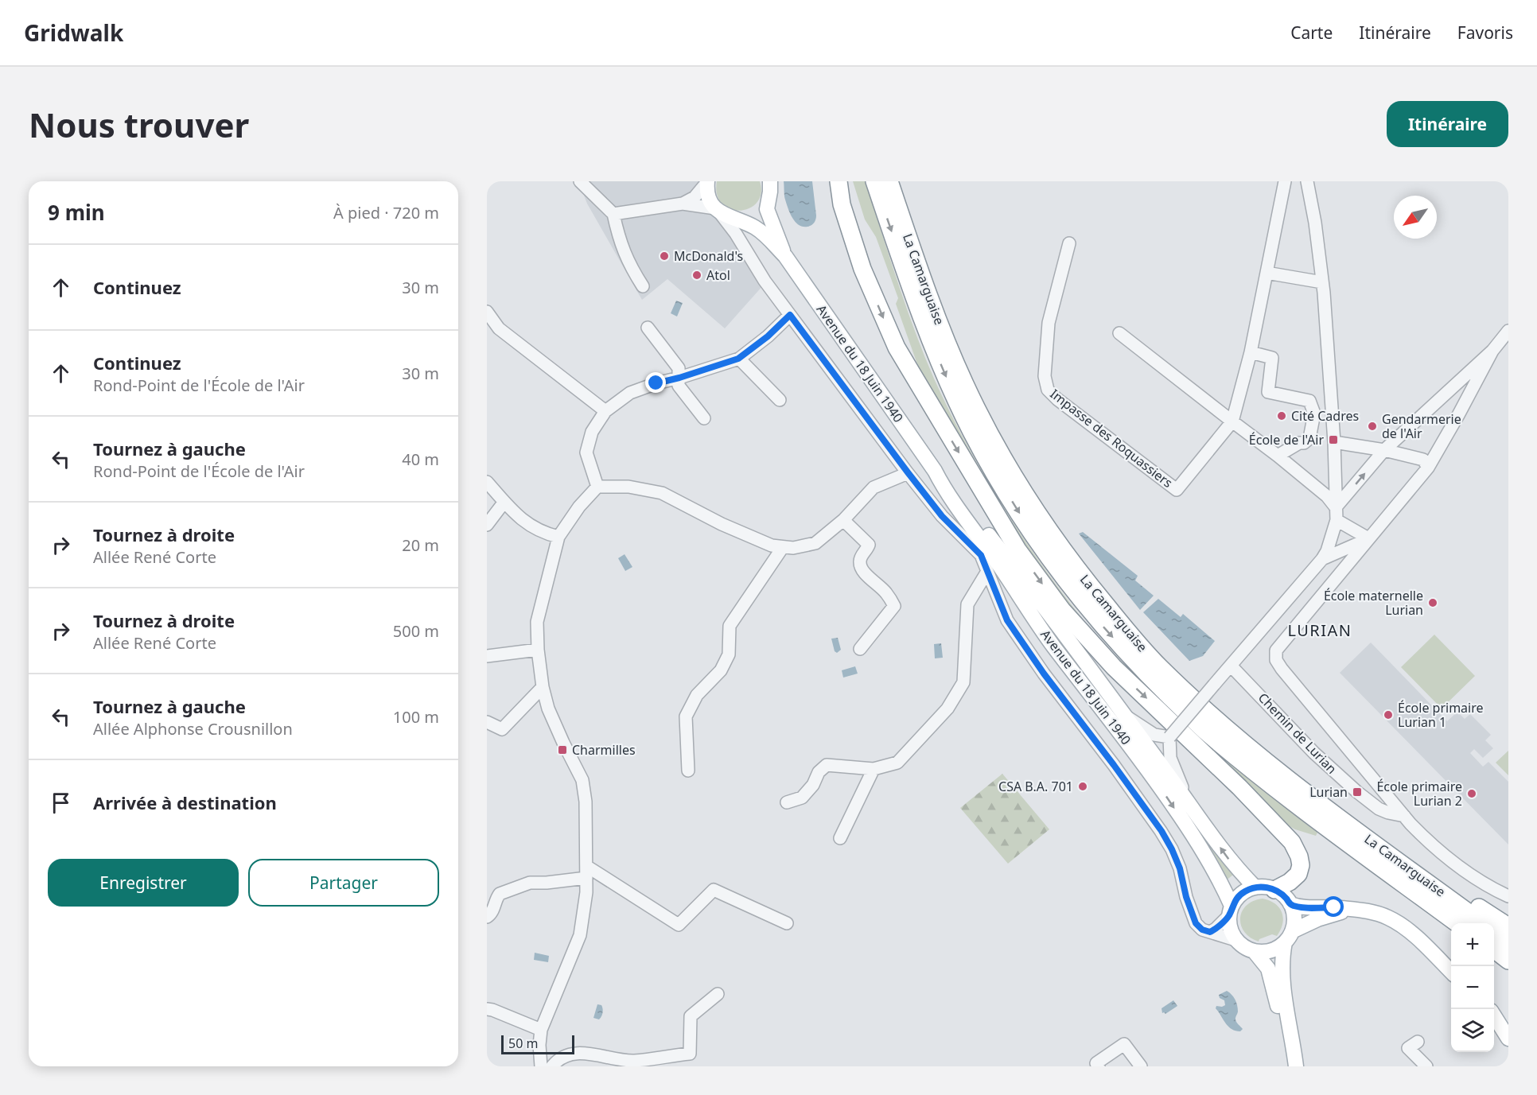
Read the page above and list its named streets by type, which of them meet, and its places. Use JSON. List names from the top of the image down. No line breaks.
{"streets":{"highway":["La Camarguaise"],"main road":["Avenue du 18 Juin 1940"],"street":["Impasse des Roquassiers","Chemin de Lurian"]},"districts":["LURIAN"],"places":{"other":["McDonald's","Atol","Cité Cadres","Gendarmerie de l'Air","École maternelle Lurian","École primaire Lurian 1","CSA B.A. 701","École primaire Lurian 2"],"transit":["École de l'Air","Charmilles","Lurian"]},"scale_bar":"50 m","north":"bottom left","page":{"header":"Gridwalk","nav":["Carte","Itinéraire","Favoris"],"buttons":["Itinéraire",["Enregistrer","Partager"]],"title":"Nous trouver","heading":["9 min","À pied · 720 m"],"list":[["Continuez","30 m"],["Continuez","Rond-Point de l'École de l'Air","30 m"],["Tournez à gauche","Rond-Point de l'École de l'Air","40 m"],["Tournez à droite","Allée René Corte","20 m"],["Tournez à droite","Allée René Corte","500 m"],["Tournez à gauche","Allée Alphonse Crousnillon","100 m"],"Arrivée à destination"],"map_buttons":["+","−"],"scale":"50 m"}}
